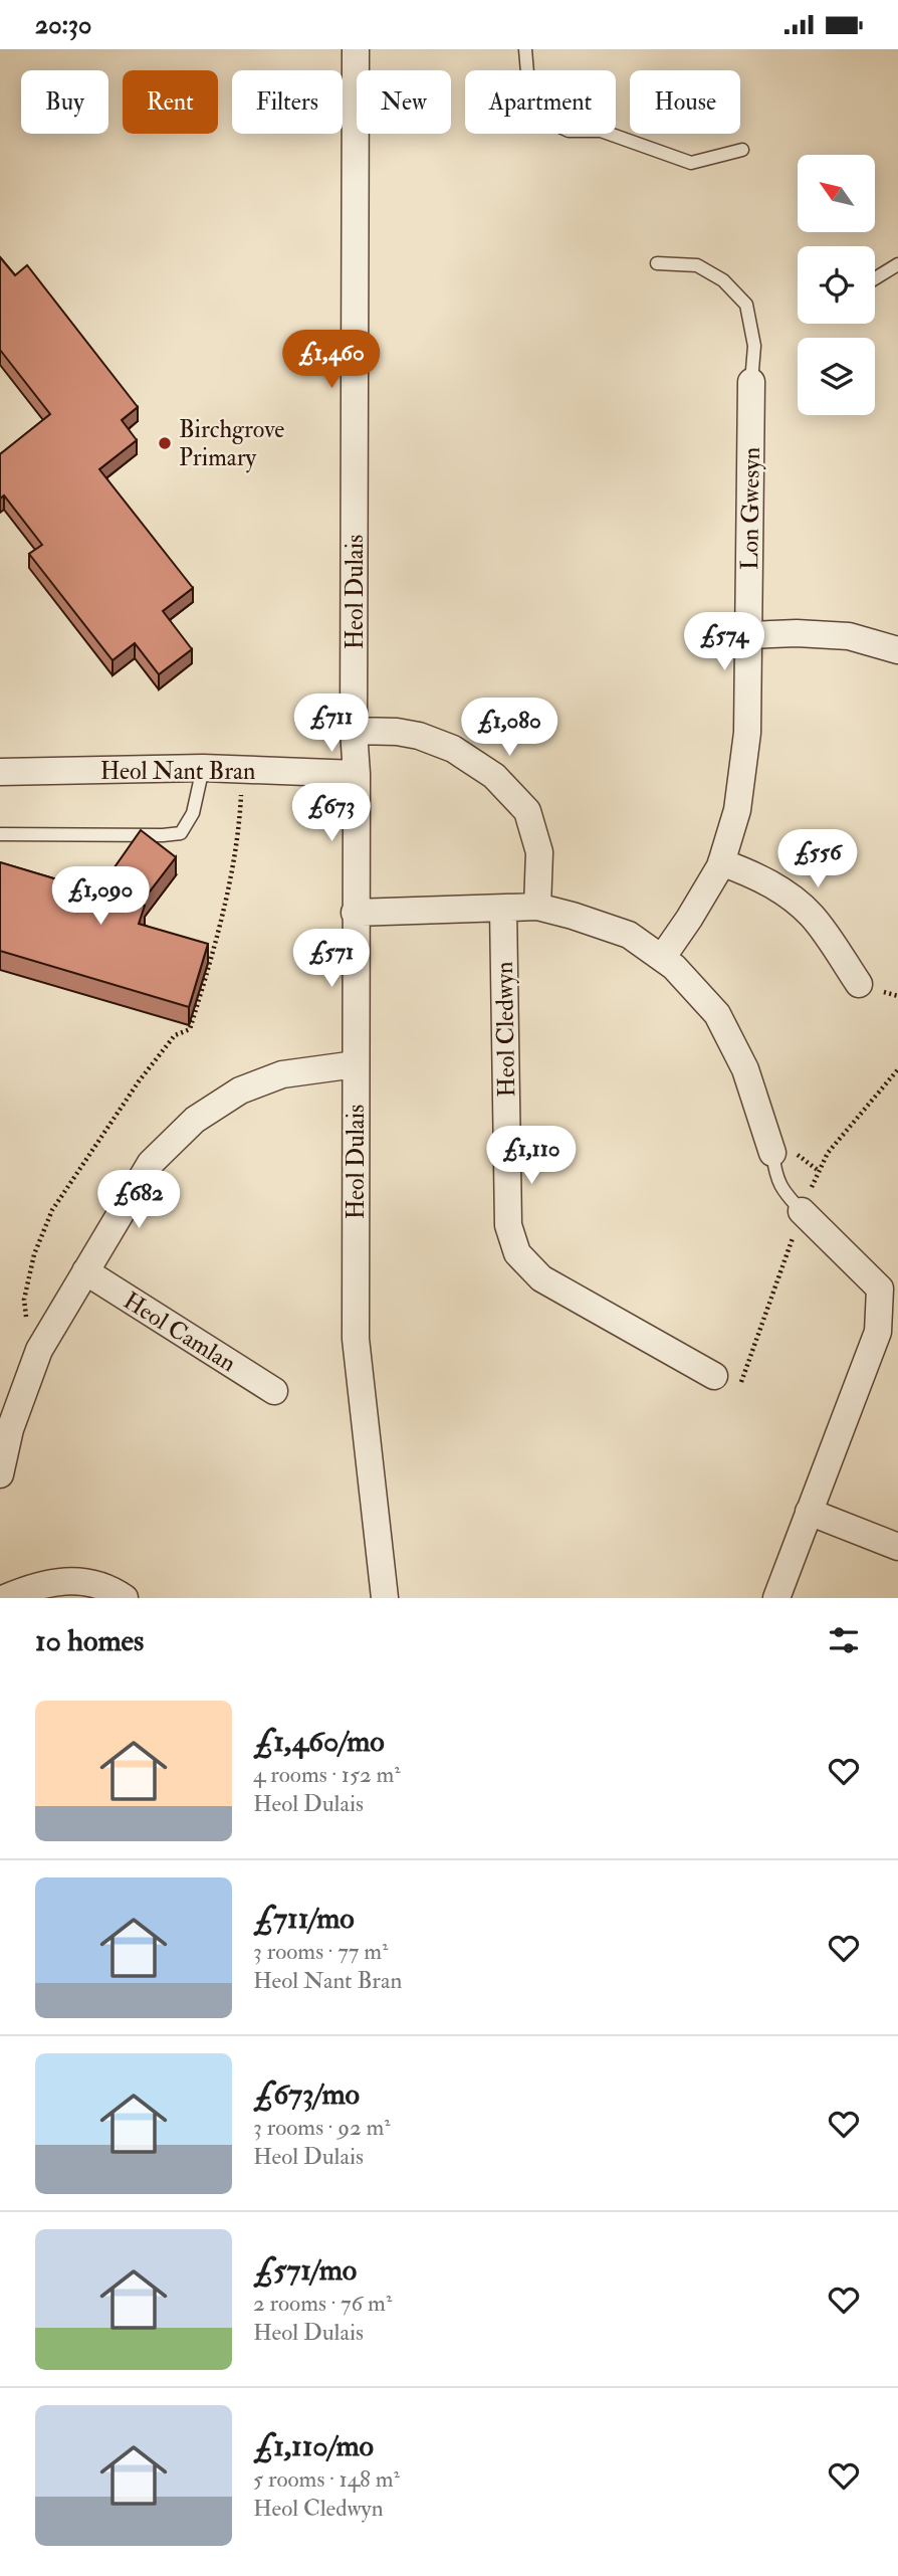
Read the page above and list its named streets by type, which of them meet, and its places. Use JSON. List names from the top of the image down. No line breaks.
{"streets":{"street":["Lon Gwesyn","Heol Dulais","Heol Nant Bran","Heol Cledwyn","Heol Camlan"]},"crossings":[["Heol Dulais","Heol Nant Bran"]],"places":["Birchgrove Primary"],"north":"top left","page":{"status":"20:30","chip":["Buy","Rent","Filters","New","Apartment","House"],"price":["£1,460","£574","£711","£1,080","£673","£556","£1,090","£571","£1,110","£682"],"heading":"10 homes","list":[{"name":"£1,460/mo","note":"4 rooms · 152 m² · Heol Dulais"},{"name":"£711/mo","note":"3 rooms · 77 m² · Heol Nant Bran"},{"name":"£673/mo","note":"3 rooms · 92 m² · Heol Dulais"},{"name":"£571/mo","note":"2 rooms · 76 m² · Heol Dulais"},{"name":"£1,110/mo","note":"5 rooms · 148 m² · Heol Cledwyn"}]}}
